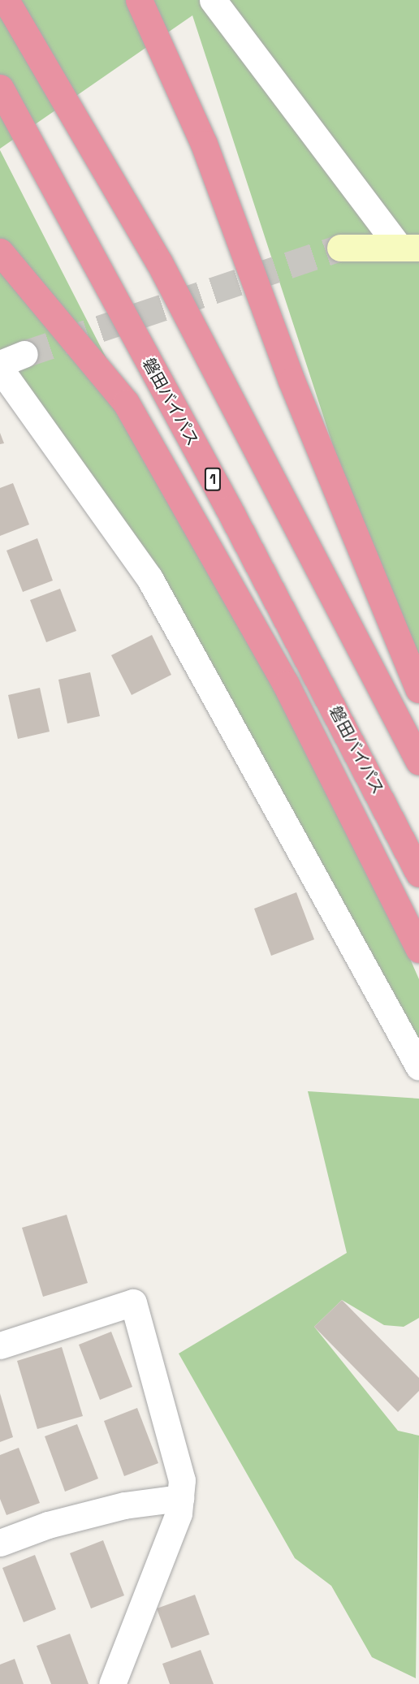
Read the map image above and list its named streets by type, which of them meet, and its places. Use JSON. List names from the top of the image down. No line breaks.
{"streets":{"highway":["磐田バイパス","1"]}}
